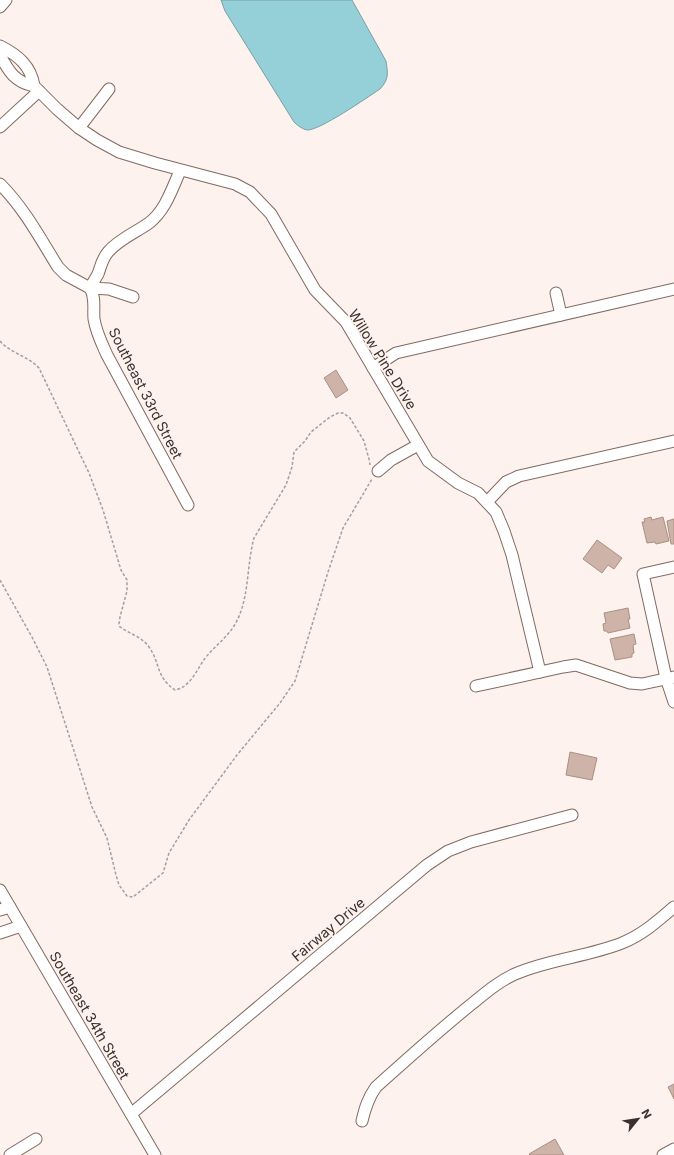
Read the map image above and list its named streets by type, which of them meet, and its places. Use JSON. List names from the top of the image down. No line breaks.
{"streets":{"street":["Willow Pine Drive","Southeast 33rd Street","Fairway Drive","Southeast 34th Street"]},"crossings":[["Fairway Drive","Southeast 34th Street"]],"north":"top right"}
